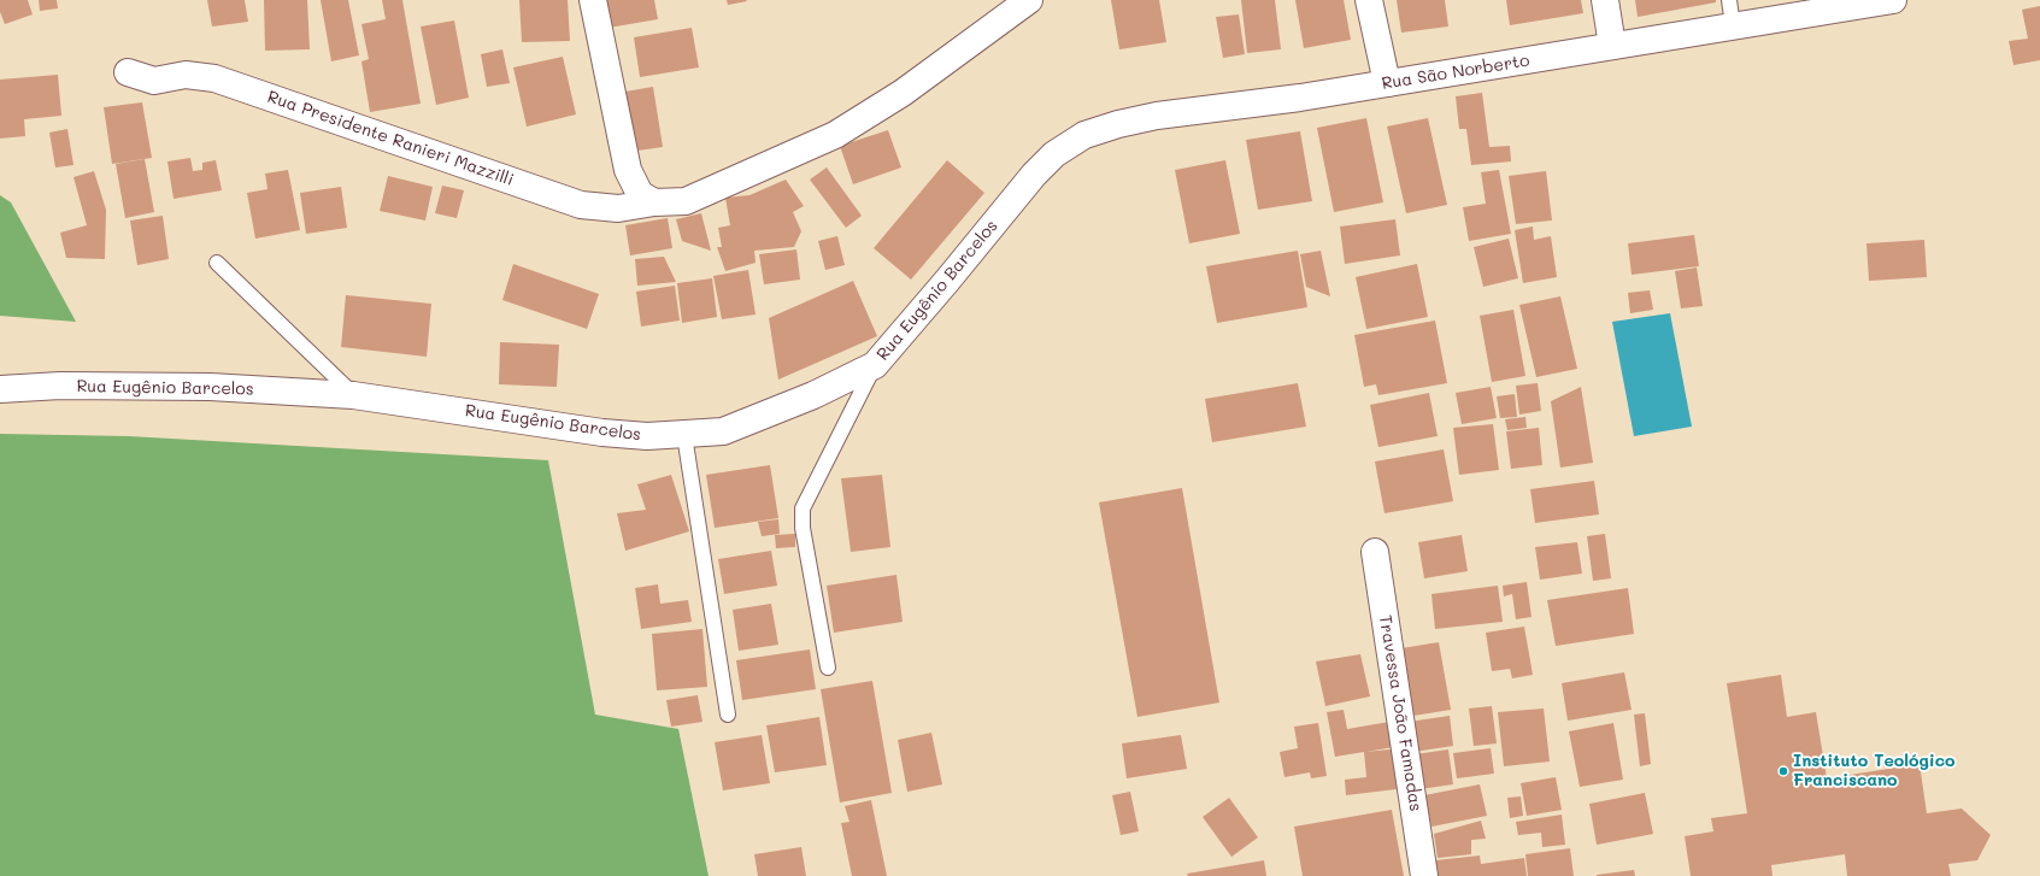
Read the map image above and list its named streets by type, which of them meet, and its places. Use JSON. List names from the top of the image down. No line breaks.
{"streets":{"street":["Rua São Norberto","Rua Presidente Ranieri Mazzilli","Rua Eugênio Barcelos","Travessa João Famadas"]},"crossings":[["Rua São Norberto","Rua Eugênio Barcelos"]],"places":["Instituto Teológico Franciscano"]}
